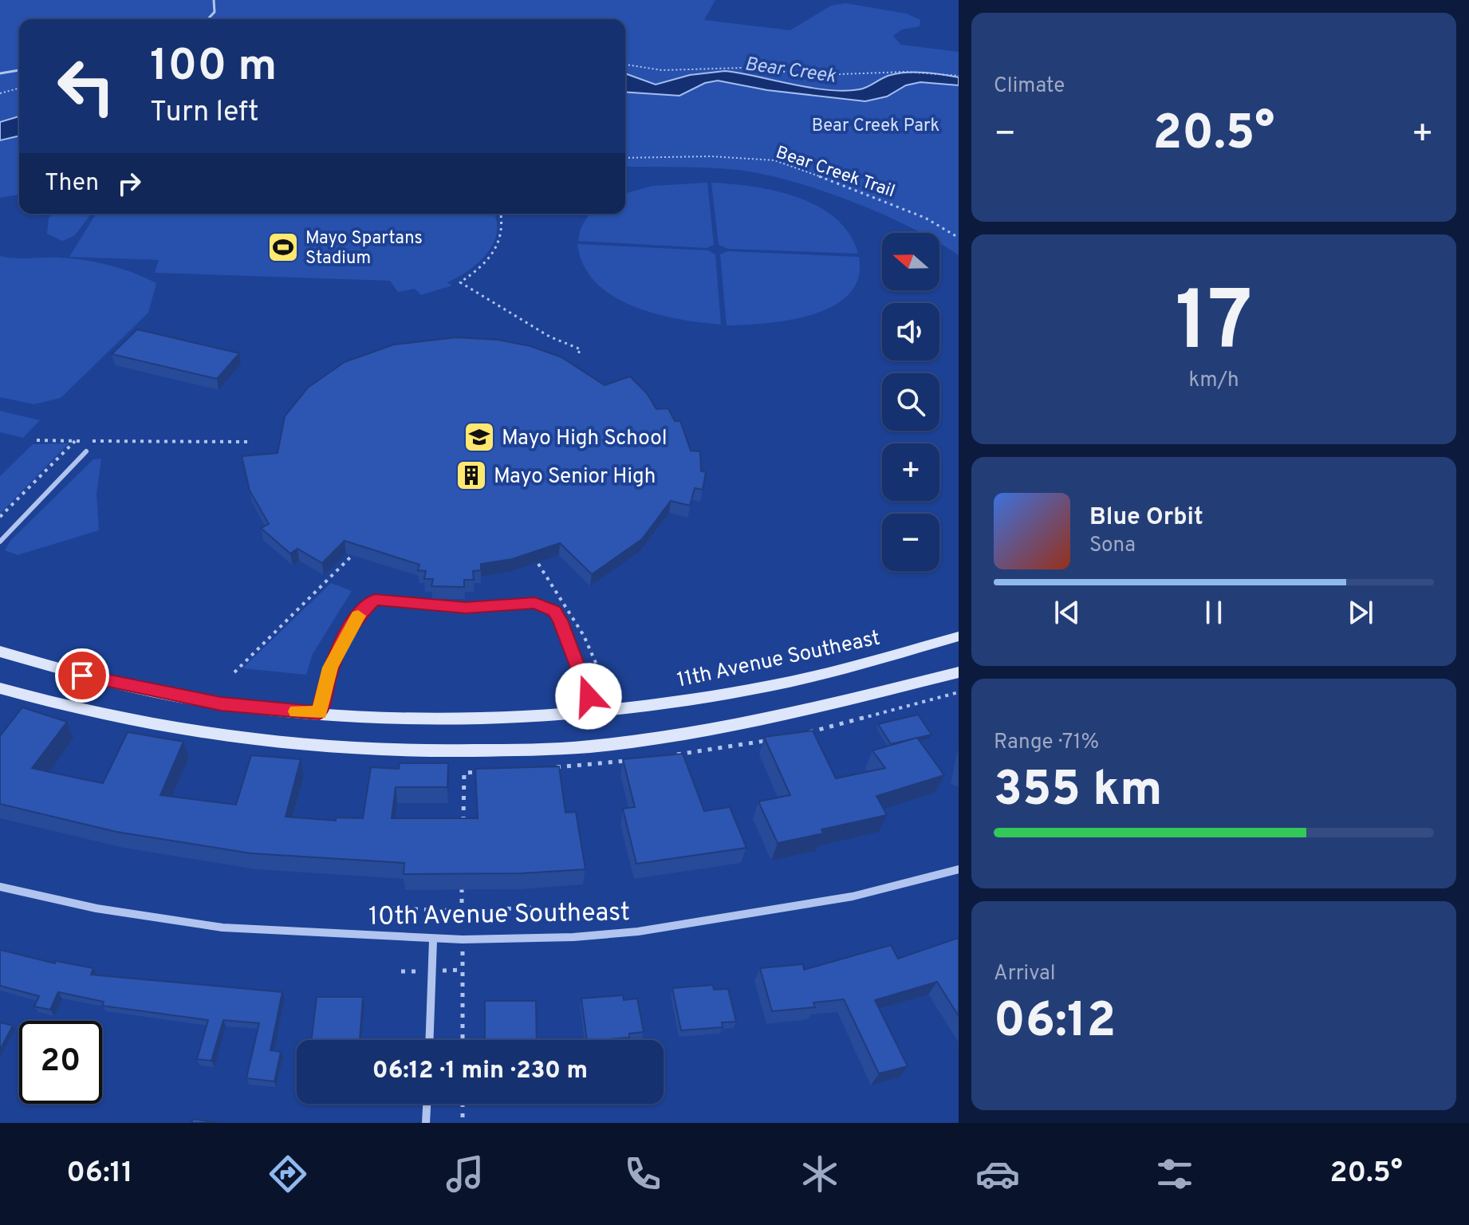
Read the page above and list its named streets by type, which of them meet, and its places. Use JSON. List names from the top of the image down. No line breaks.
{"streets":{"main road":["11th Avenue Southeast"],"street":["10th Avenue Southeast"],"path":["Bear Creek Trail"]},"water":["Bear Creek"],"parks":["Bear Creek Park"],"places":{"sports":["Mayo Spartans Stadium"],"school or university":["Mayo High School"],"building":["Mayo Senior High"]},"north":"left","page":{"tile":["Climate",["17","km/h"],["Range · 71%","355 km"],["Arrival","06:12"]],"turn":["100 m","Turn left"],"heat":["−","20.5°","+"],"then":"Then","map_buttons":["+","−"],"song":["Blue Orbit","Sona"],"limit":"20","trip":"06:12 · 1 min · 230 m","tabs":["06:11","20.5°"]}}
